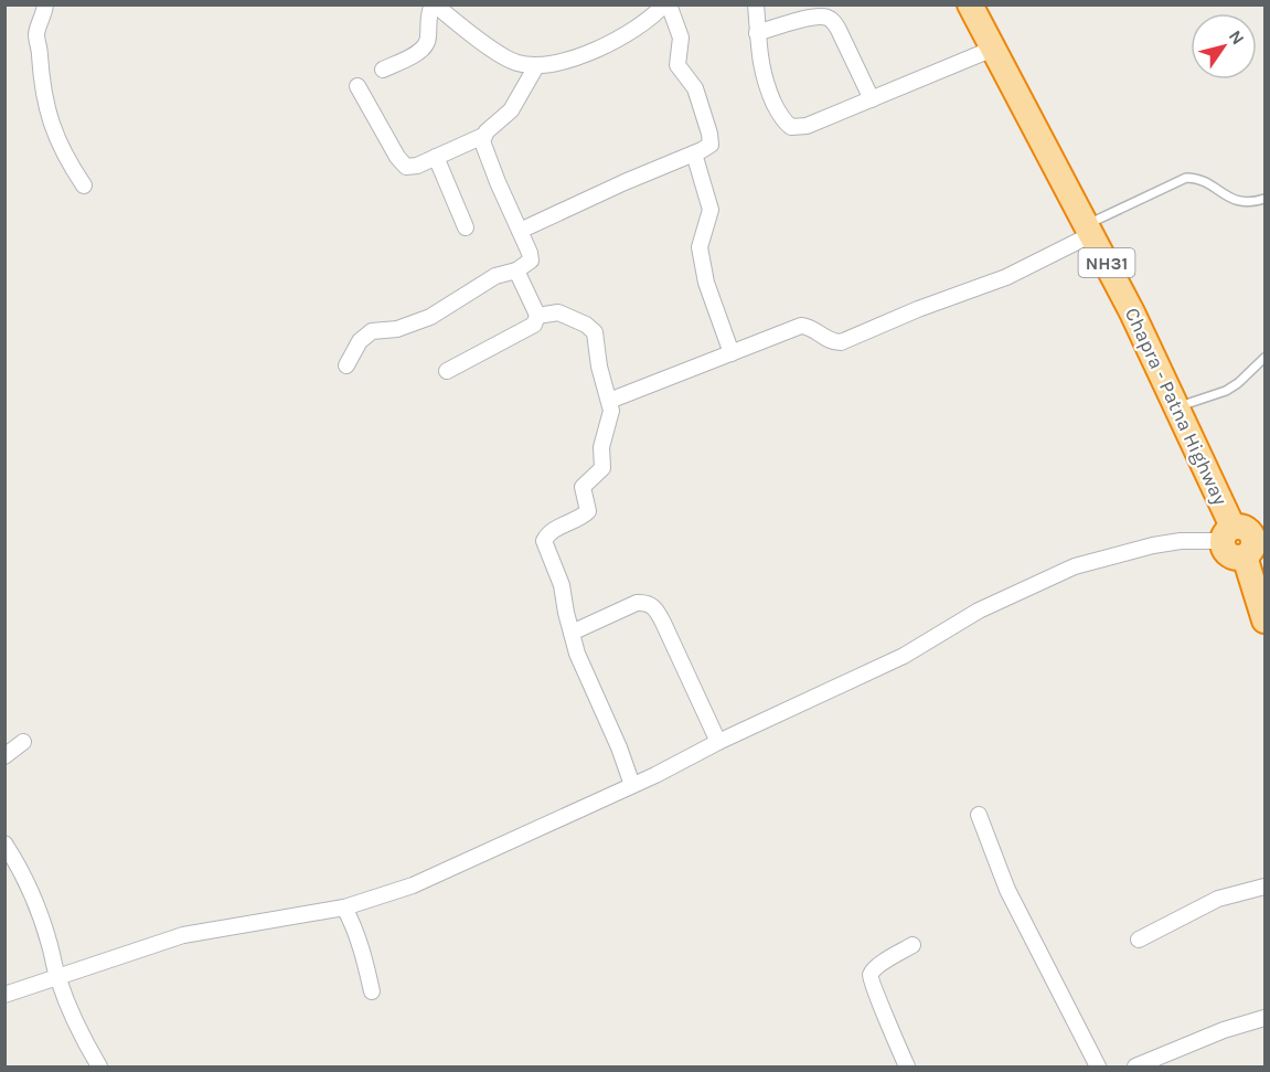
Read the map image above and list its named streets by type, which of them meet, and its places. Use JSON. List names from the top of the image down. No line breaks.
{"streets":{"highway":["NH31","Chapra - Patna Highway"]},"north":"top right"}
